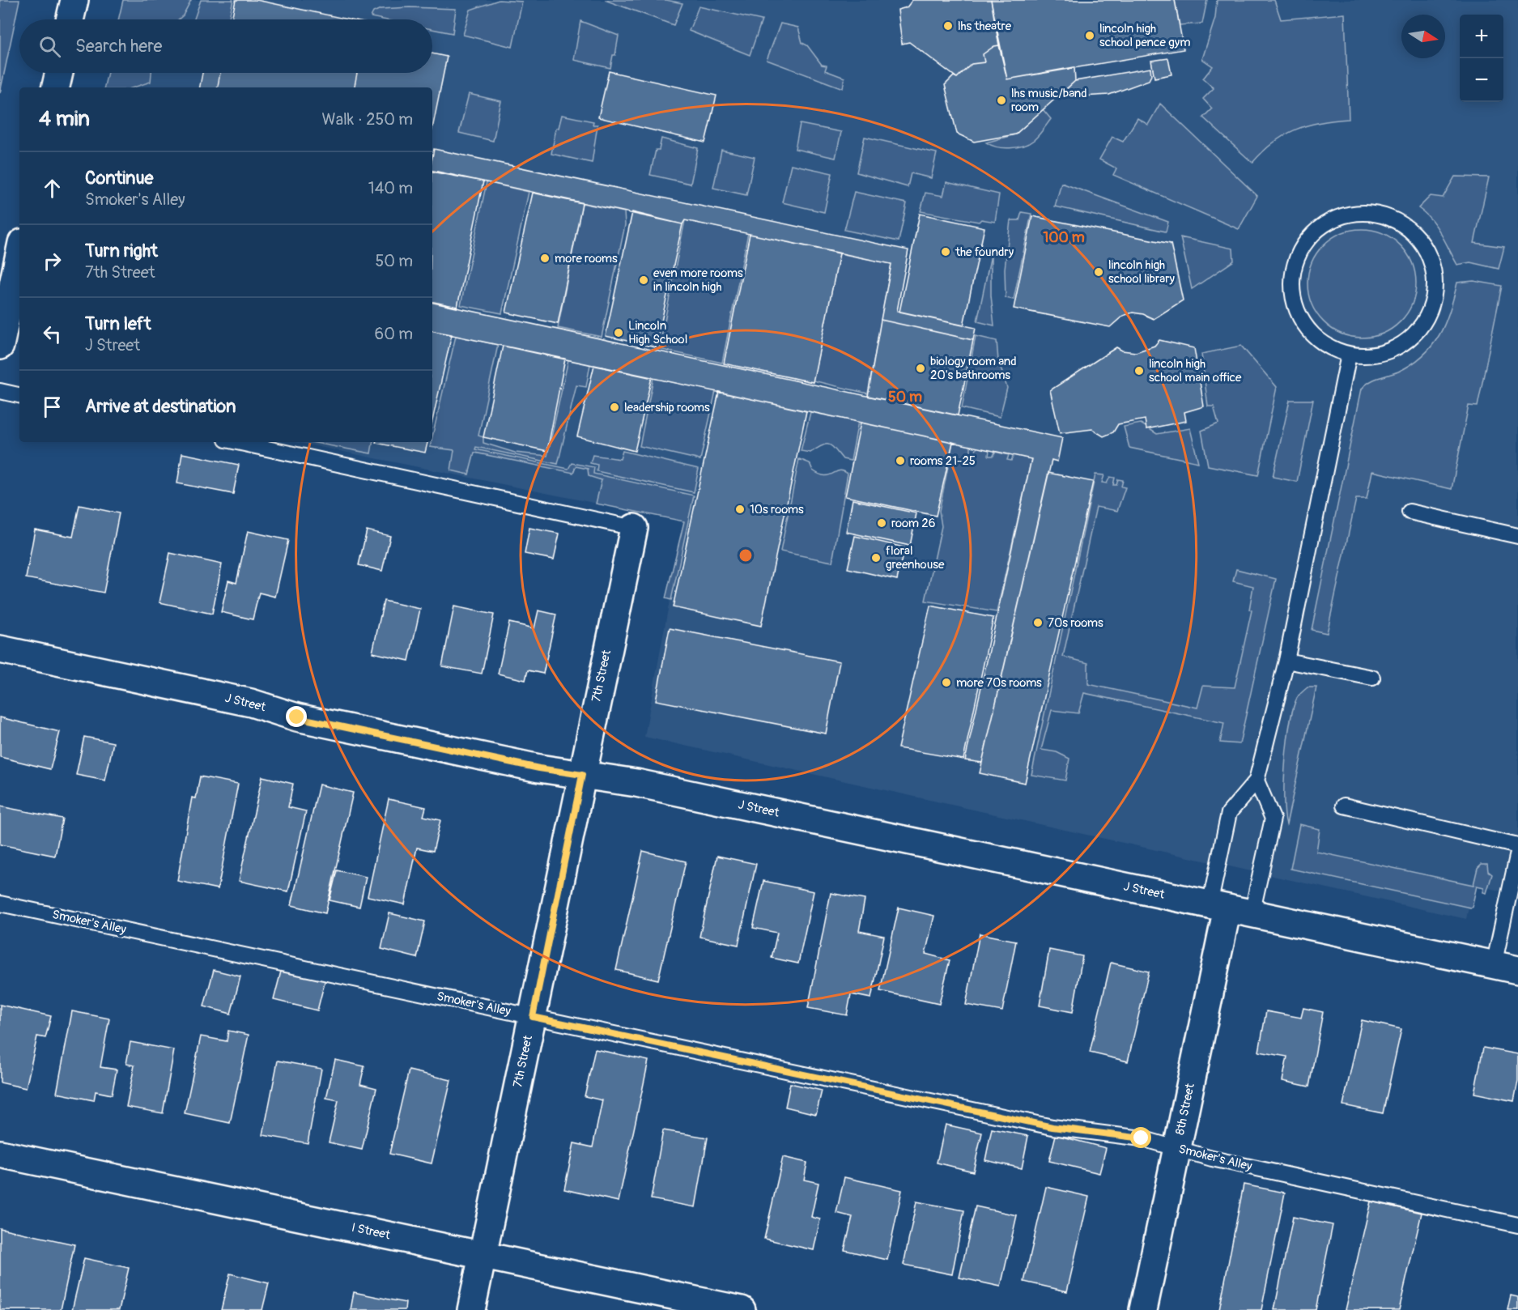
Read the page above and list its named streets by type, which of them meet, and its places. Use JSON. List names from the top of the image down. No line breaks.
{"streets":{"street":["7th Street","J Street","8th Street","I Street"],"lane":["Smoker's Alley"]},"crossings":[["7th Street","J Street"],["7th Street","Smoker's Alley"],["7th Street","I Street"],["J Street","8th Street"],["Smoker's Alley","8th Street"]],"places":["lhs theatre","lincoln high school pence gym","lhs music/band room","the foundry","more rooms","lincoln high school library","even more rooms in lincoln high","Lincoln High School","biology room and 20's bathrooms","lincoln high school main office","leadership rooms","rooms 21-25","10s rooms","room 26","floral greenhouse","70s rooms","more 70s rooms"],"north":"right","page":{"map_buttons":["+","−"],"search":"Search here","heading":["4 min","Walk · 250 m"],"list":[["Continue","Smoker's Alley","140 m"],["Turn right","7th Street","50 m"],["Turn left","J Street","60 m"],"Arrive at destination"]},"rings":["100 m","50 m"]}
